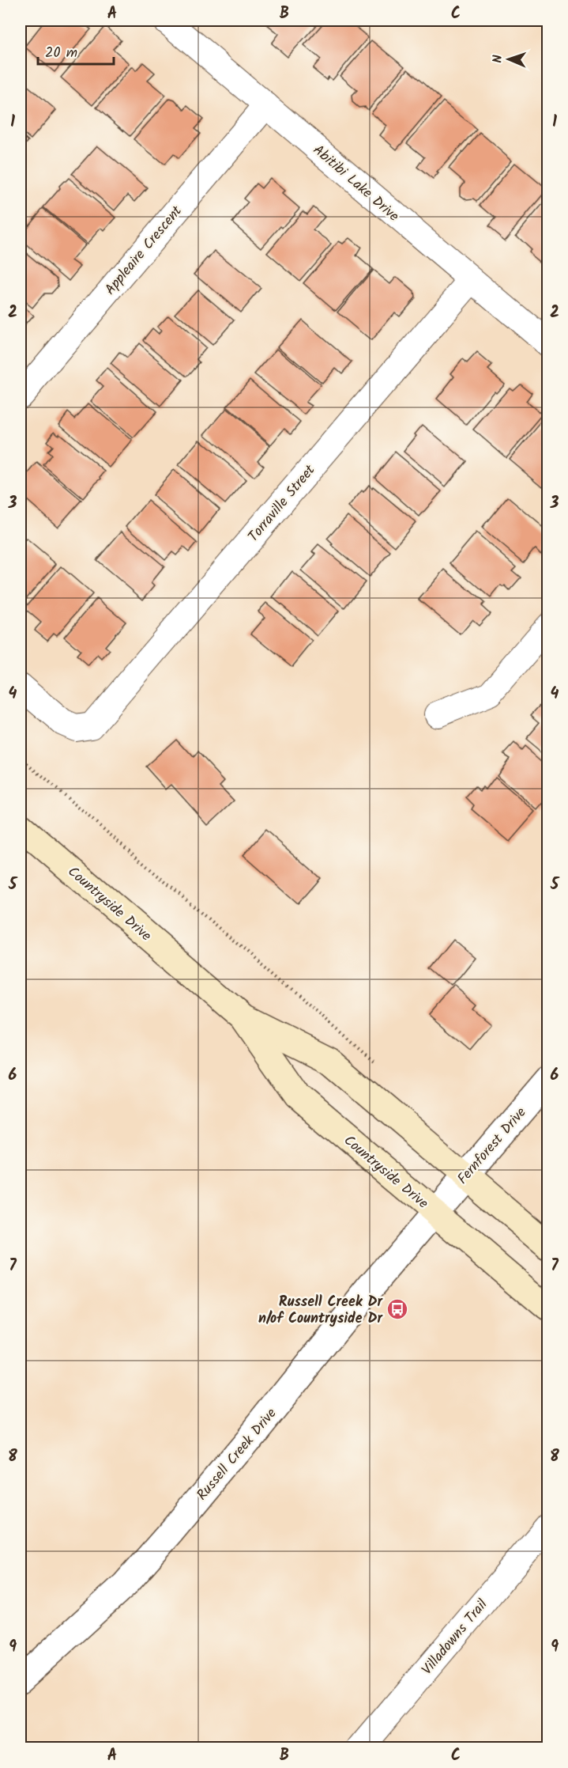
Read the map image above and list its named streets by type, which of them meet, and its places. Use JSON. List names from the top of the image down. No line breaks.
{"streets":{"main road":["Countryside Drive"],"street":["Abitibi Lake Drive","Appleaire Crescent","Torraville Street","Fernforest Drive","Russell Creek Drive","Villadowns Trail"]},"crossings":[["Abitibi Lake Drive","Appleaire Crescent"],["Abitibi Lake Drive","Torraville Street"],["Countryside Drive","Fernforest Drive"],["Countryside Drive","Russell Creek Drive"],["Fernforest Drive","Russell Creek Drive"]],"places":{"bus stop":["Russell Creek Dr n/of Countryside Dr"]},"scale_bar":"20 m","north":"left","grid":{"columns":["A","B","C"],"rows":["1","2","3","4","5","6","7","8","9"]}}
